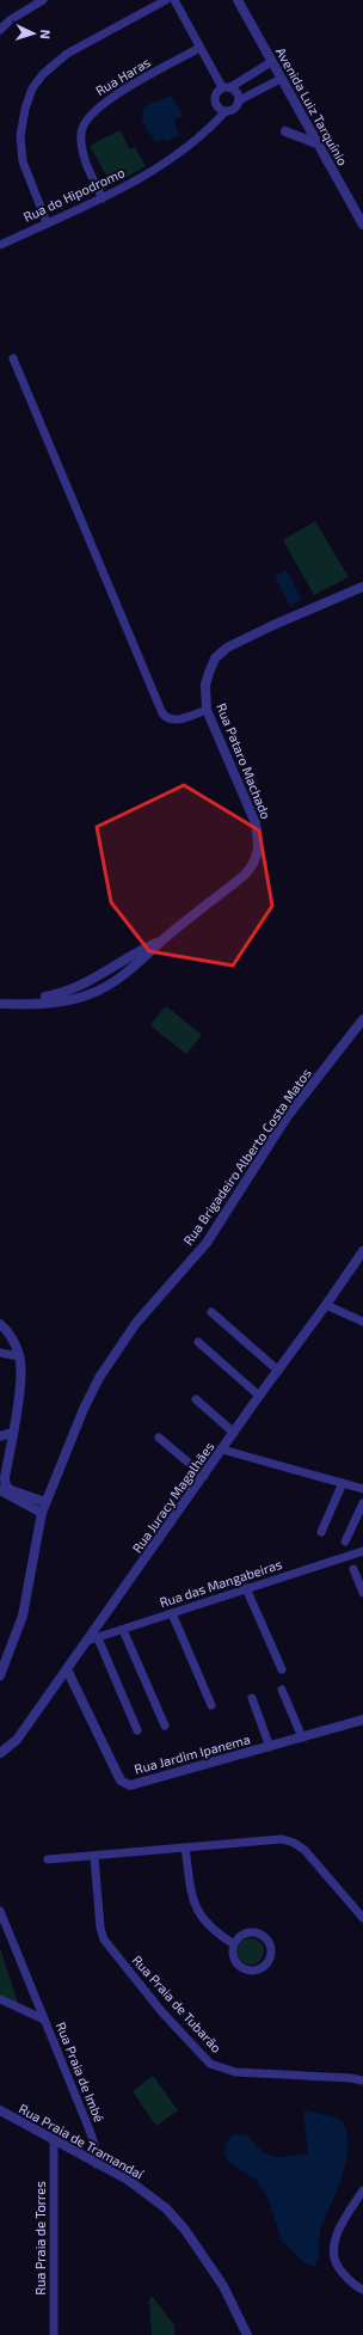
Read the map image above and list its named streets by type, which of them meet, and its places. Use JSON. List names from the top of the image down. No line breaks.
{"streets":{"street":["Rua Haras","Avenida Luiz Tarquínio","Rua do Hipodromo","Rua Pataro Machado","Rua Brigadeiro Alberto Costa Matos","Rua Juracy Magalhães","Rua das Mangabeiras","Rua Jardim Ipanema","Rua Praia de Tubarão","Rua Praia de Imbé","Rua Praia de Tramandaí","Rua Praia de Torres"]},"crossings":[["Rua Haras","Rua do Hipodromo"],["Rua Juracy Magalhães","Rua das Mangabeiras"],["Rua Juracy Magalhães","Rua Jardim Ipanema"],["Rua Praia de Imbé","Rua Praia de Tramandaí"],["Rua Praia de Tramandaí","Rua Praia de Torres"]],"north":"right"}
